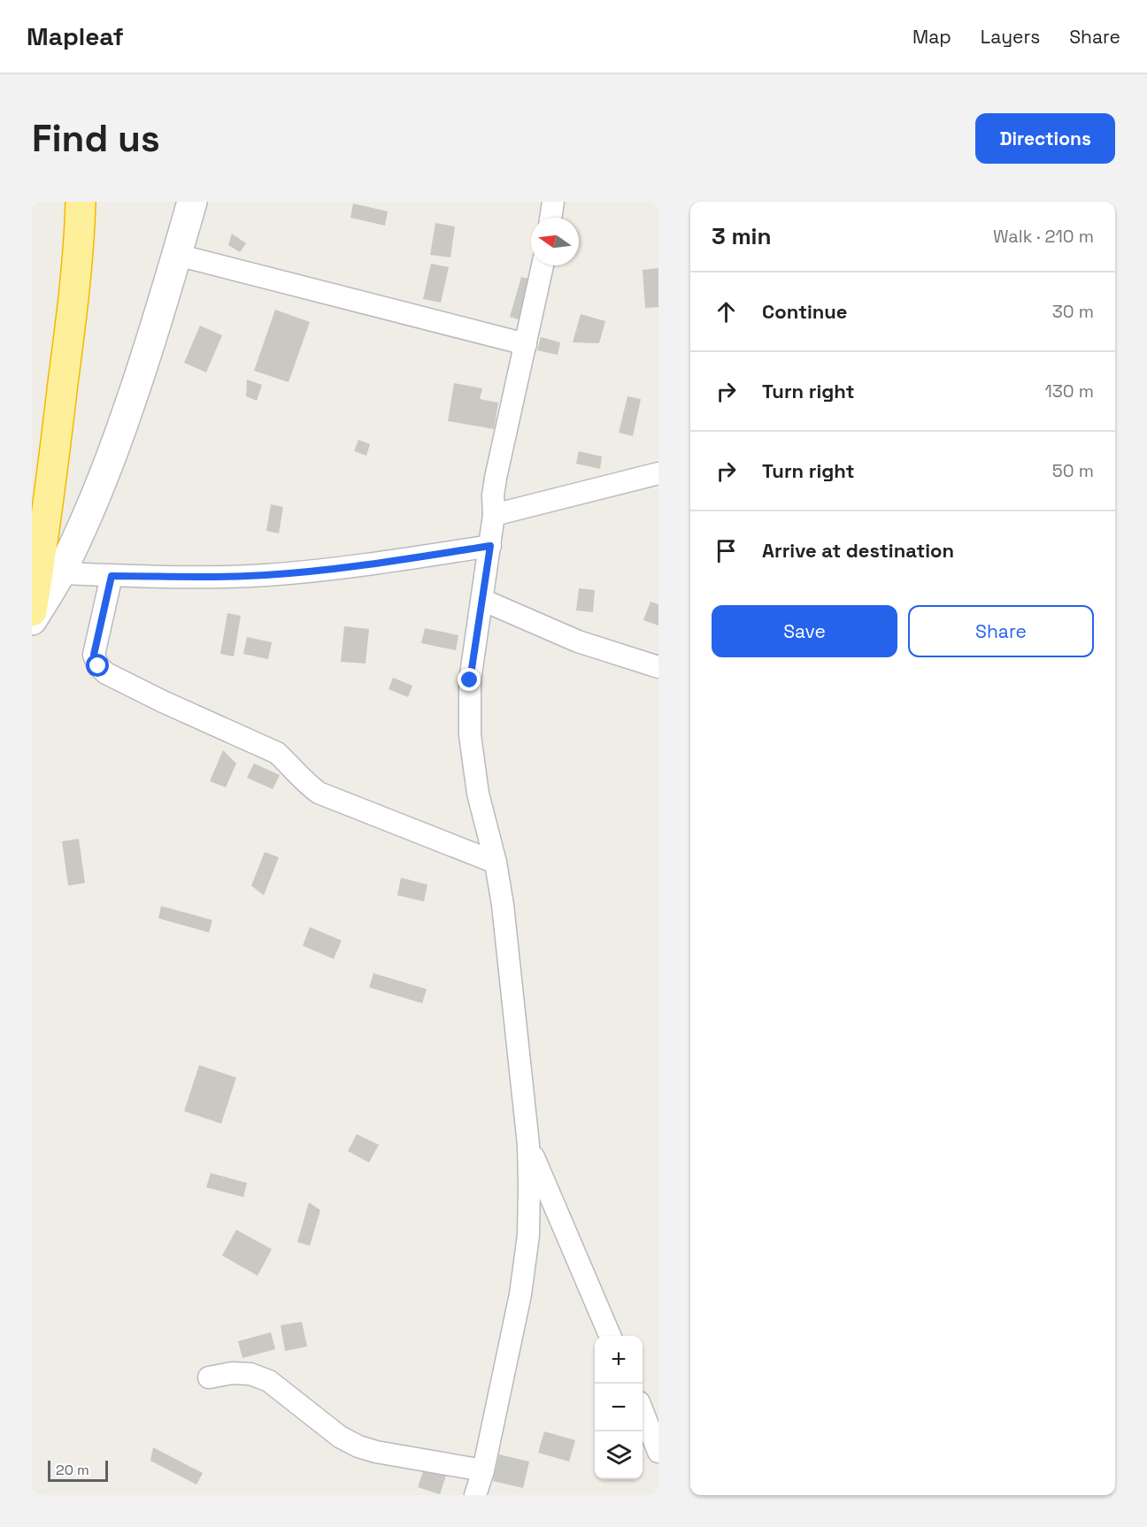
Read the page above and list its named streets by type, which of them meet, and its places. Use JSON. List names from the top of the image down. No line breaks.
{"scale_bar":"20 m","north":"left","page":{"header":"Mapleaf","nav":["Map","Layers","Share"],"buttons":["Directions",["Save","Share"]],"title":"Find us","heading":["3 min","Walk · 210 m"],"list":[["Continue","30 m"],["Turn right","130 m"],["Turn right","50 m"],"Arrive at destination"],"map_buttons":["+","−"],"scale":"20 m"}}
